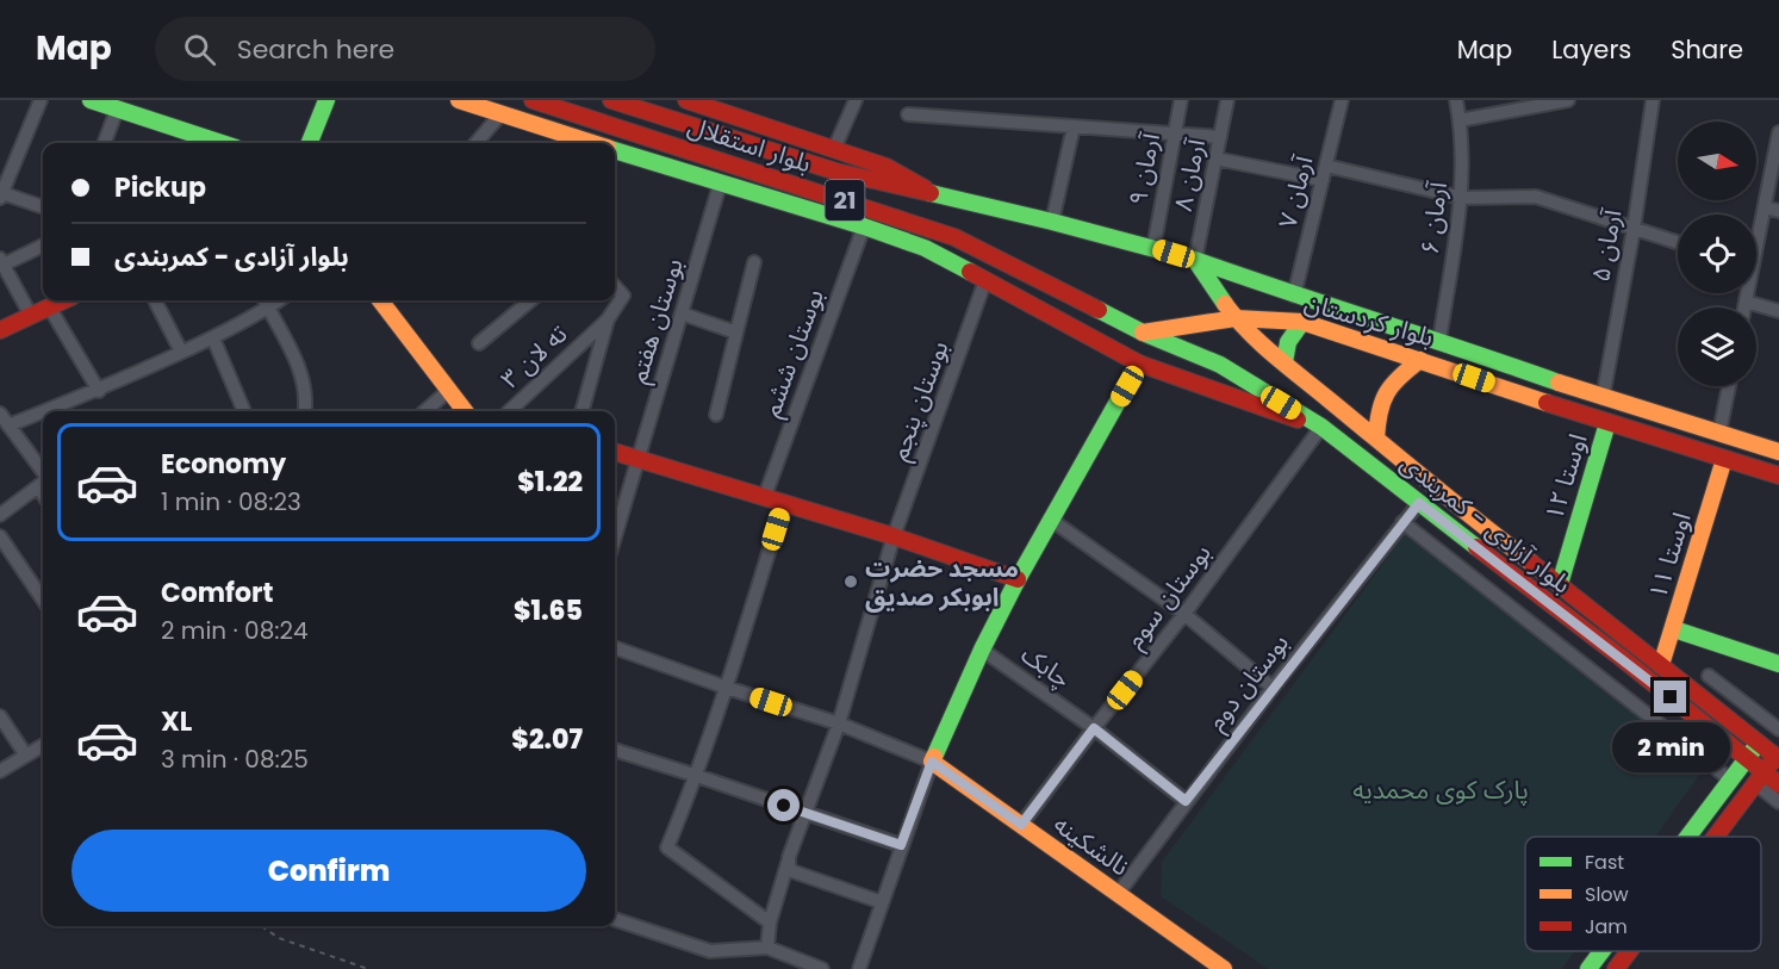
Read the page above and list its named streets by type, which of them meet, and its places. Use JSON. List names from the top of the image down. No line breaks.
{"streets":{"main road":["بلوار استقلال","21","بلوار کردستان","اوستا ۱۲","بلوار آزادی - کمربندی","اوستا ۱۱","نالشکینه"],"street":["آرمان ۹","آرمان ۸","آرمان ۷","آرمان ۶","آرمان ۵","بوستان هفتم","بوستان ششم","ته لان ۳","بوستان پنجم","بوستان سوم","چابک","بوستان دوم"]},"crossings":[["بلوار استقلال","آرمان ۹"],["بلوار استقلال","آرمان ۸"],["بلوار استقلال","بلوار کردستان"],["بلوار استقلال","بلوار آزادی - کمربندی"],["آرمان ۸","بلوار کردستان"],["آرمان ۸","بلوار آزادی - کمربندی"],["آرمان ۷","بلوار کردستان"],["آرمان ۶","بلوار کردستان"],["آرمان ۵","بلوار کردستان"],["بلوار کردستان","اوستا ۱۲"],["بلوار کردستان","بلوار آزادی - کمربندی"],["بلوار کردستان","اوستا ۱۱"],["اوستا ۱۲","بلوار آزادی - کمربندی"],["بلوار آزادی - کمربندی","اوستا ۱۱"],["بلوار آزادی - کمربندی","بوستان سوم"],["بلوار آزادی - کمربندی","بوستان دوم"],["بوستان سوم","چابک"],["بوستان سوم","نالشکینه"],["چابک","بوستان دوم"],["بوستان دوم","نالشکینه"]],"parks":["پارک کوی محمدیه"],"places":["مسجد حضرت ابوبکر صدیق"],"legend":["Fast","Slow","Jam"],"north":"right","page":{"header":"Map","search":"Search here","nav":["Map","Layers","Share"],"banner":["Pickup","بلوار آزادی - کمربندی"],"list":[{"name":"Economy","note":"1 min · 08:23","value":"$1.22"},{"name":"Comfort","note":"2 min · 08:24","value":"$1.65"},{"name":"XL","note":"3 min · 08:25","value":"$2.07"}],"bubble":"2 min","buttons":"Confirm"}}
